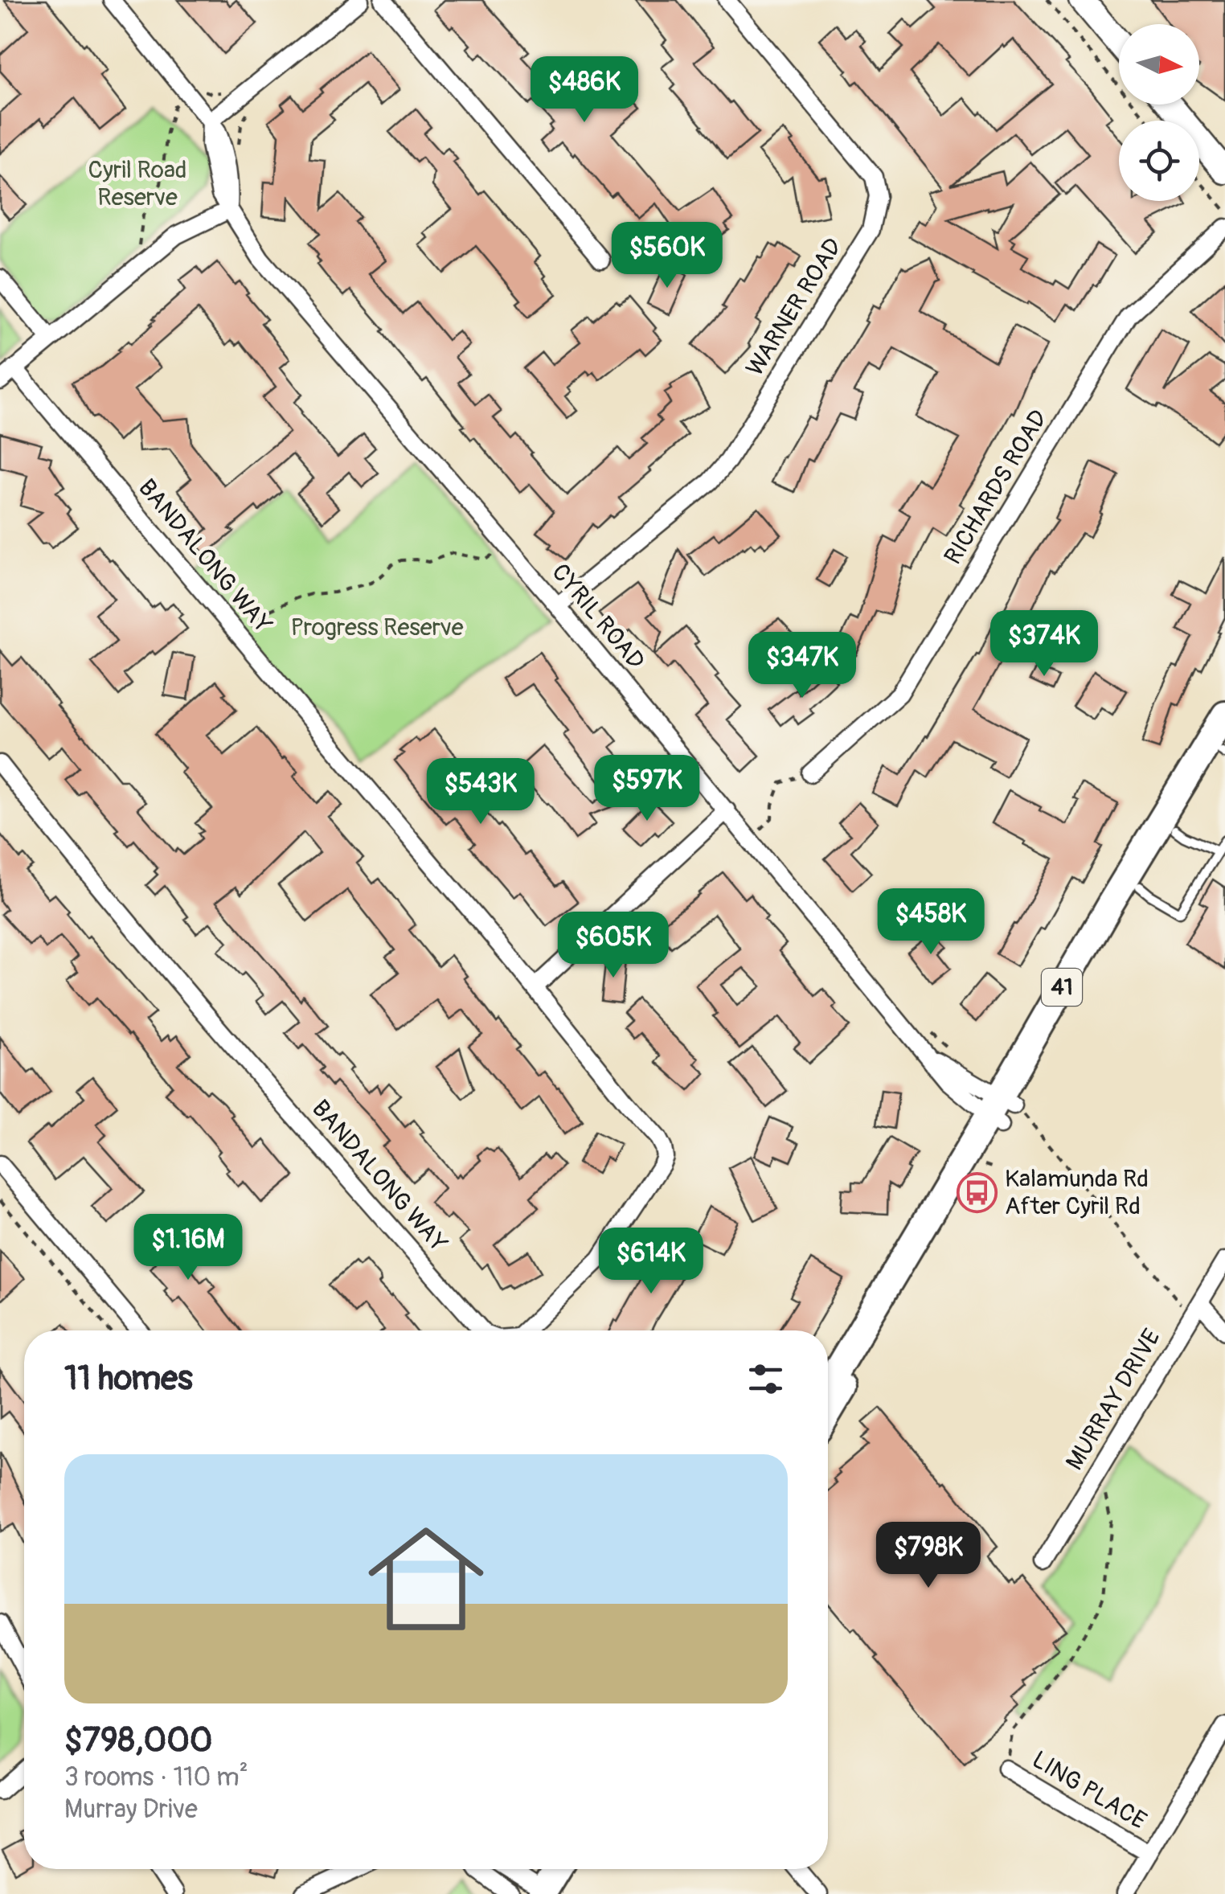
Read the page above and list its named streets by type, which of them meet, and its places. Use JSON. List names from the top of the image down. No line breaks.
{"streets":{"main road":["41"],"street":["WARNER ROAD","RICHARDS ROAD","BANDALONG WAY","CYRIL ROAD","MURRAY DRIVE","LING PLACE"]},"crossings":[["WARNER ROAD","CYRIL ROAD"],["CYRIL ROAD","41"]],"parks":["Cyril Road Reserve","Progress Reserve"],"places":{"bus stop":["Kalamunda Rd After Cyril Rd"]},"north":"right","page":{"price":["$486K","$560K","$374K","$347K","$597K","$543K","$458K","$605K","$1.16M","$614K","$798K"],"heading":"11 homes","list":[{"name":"$798,000","note":"3 rooms · 110 m² · Murray Drive"}]}}
